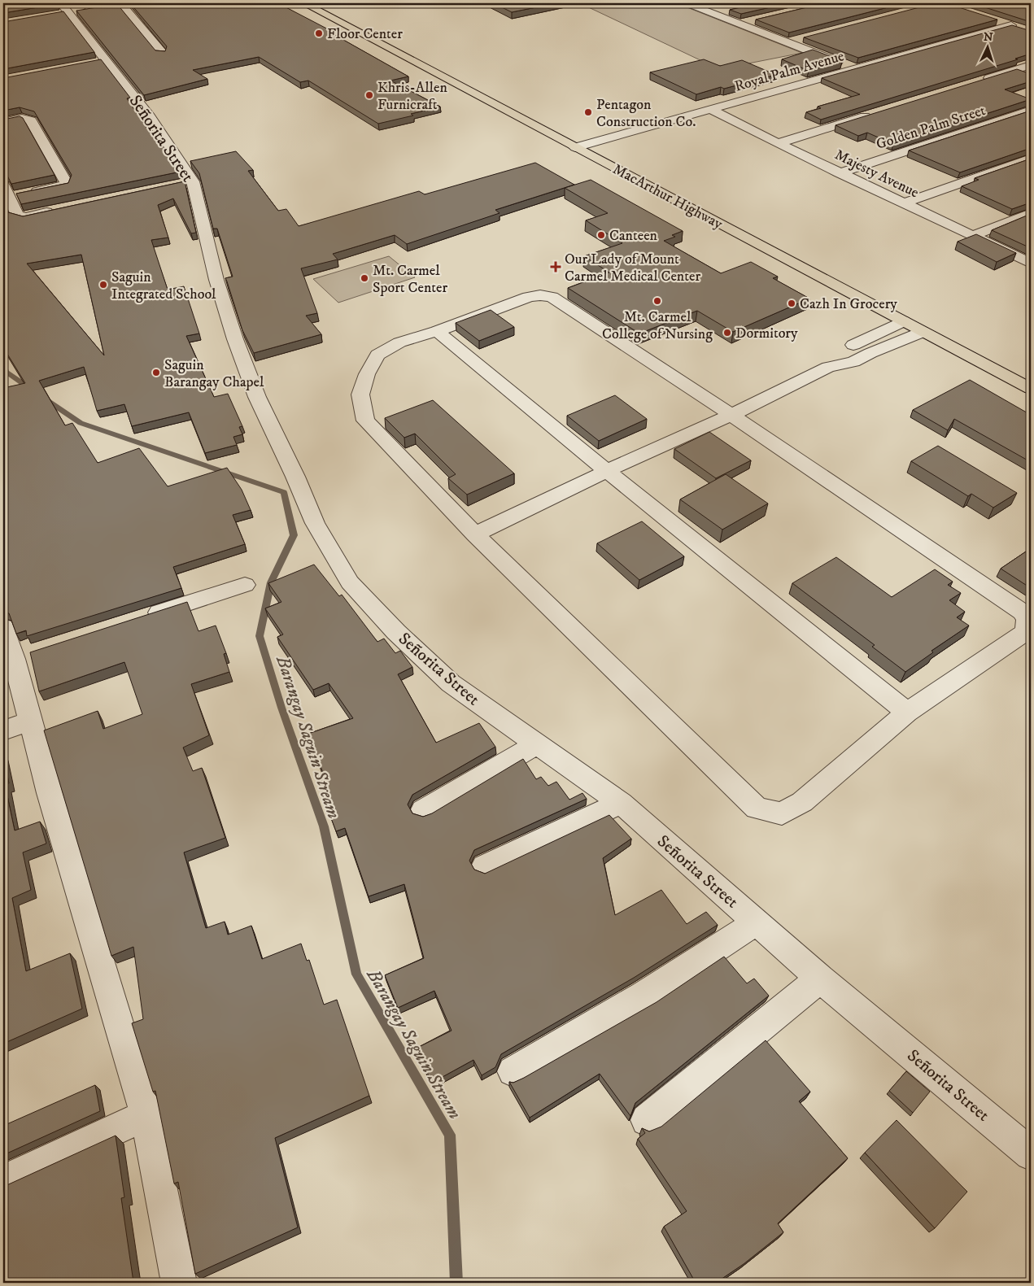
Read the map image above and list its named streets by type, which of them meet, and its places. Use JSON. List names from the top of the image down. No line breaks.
{"streets":{"highway":["MacArthur Highway"],"street":["Royal Palm Avenue","Golden Palm Street","Señorita Street","Majesty Avenue"]},"crossings":[["Royal Palm Avenue","Majesty Avenue"],["Royal Palm Avenue","MacArthur Highway"],["Golden Palm Street","Majesty Avenue"]],"water":["Barangay Saguin Stream"],"places":{"other":["Floor Center","Khris-Allen Furnicraft","Pentagon Construction Co.","Canteen","Mt. Carmel Sport Center","Saguin Integrated School","Mt. Carmel College of Nursing","Cazh In Grocery","Dormitory","Saguin Barangay Chapel"],"health":["Our Lady of Mount Carmel Medical Center"]},"north":"top"}
